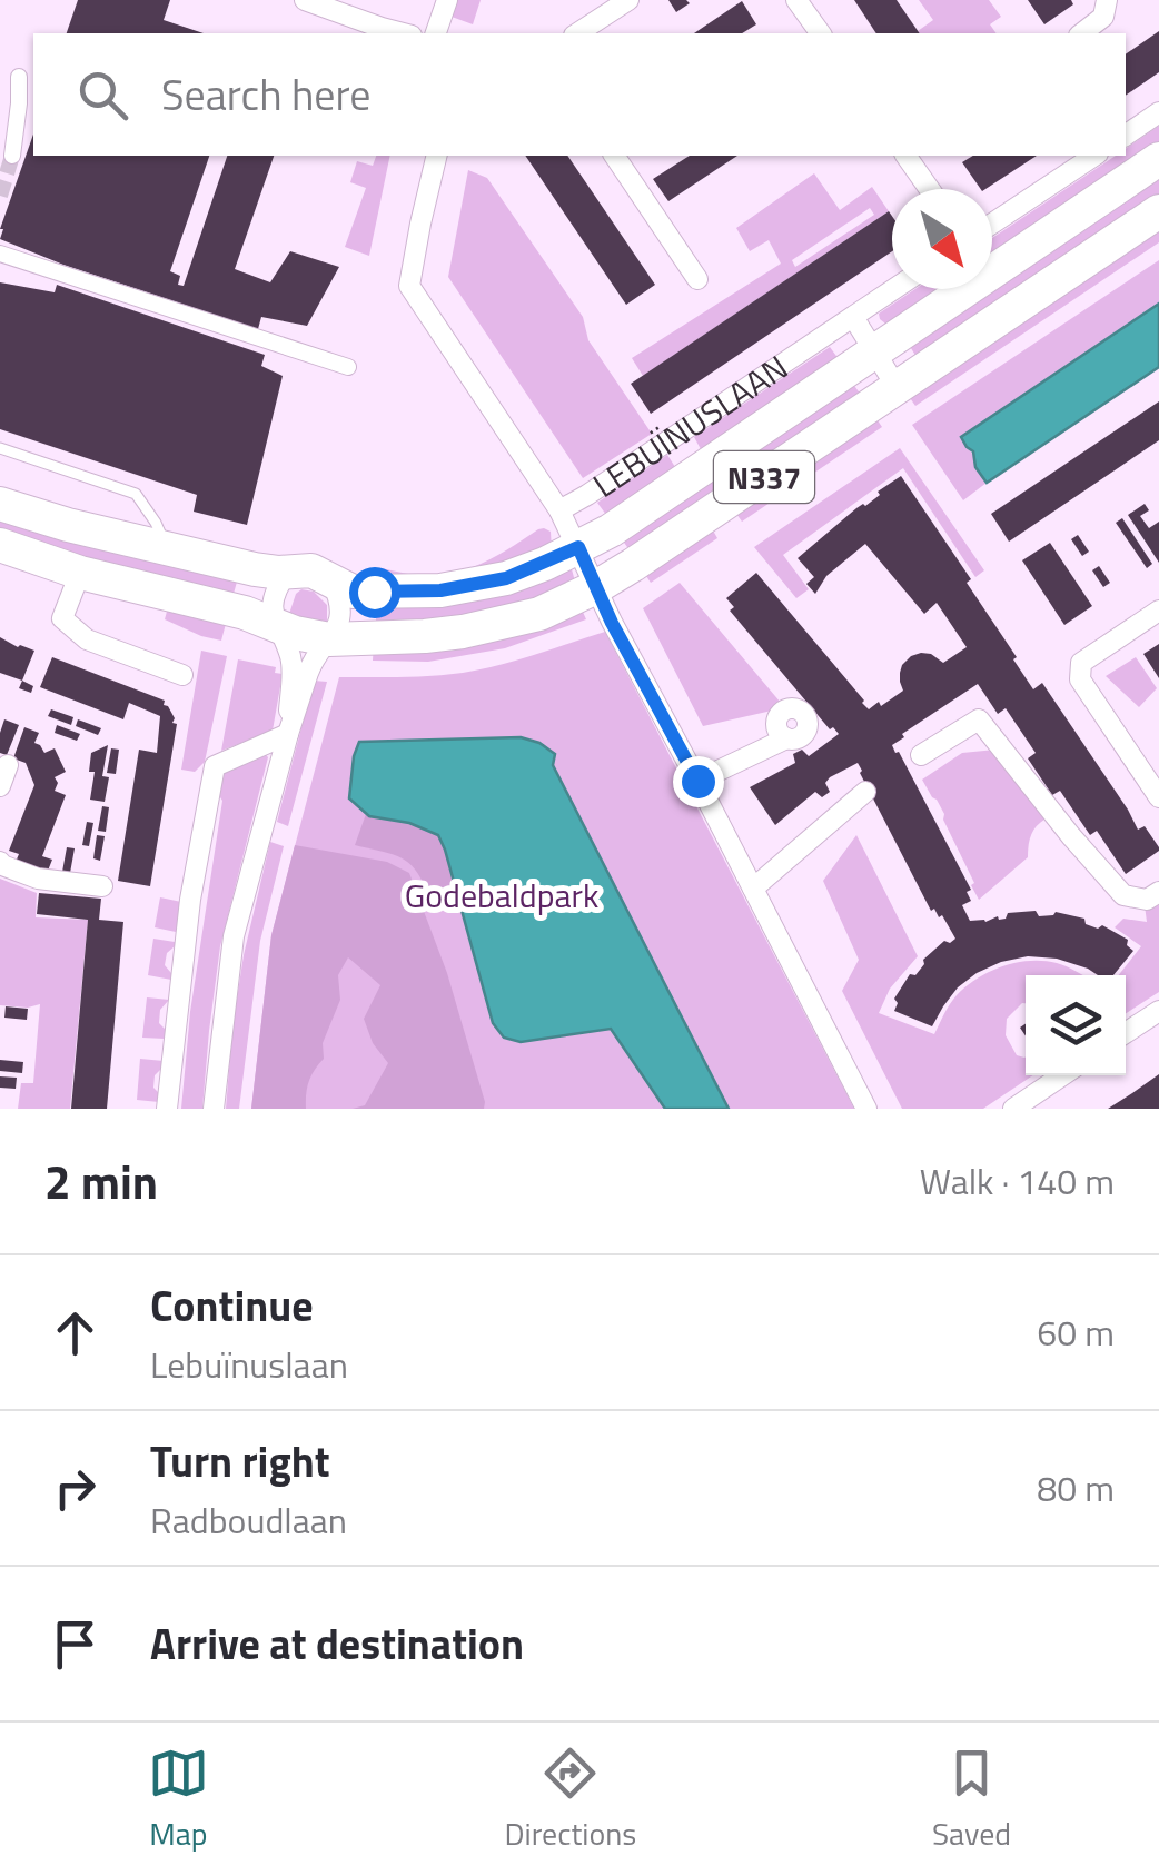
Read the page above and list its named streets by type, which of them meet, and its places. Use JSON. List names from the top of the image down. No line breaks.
{"streets":{"main road":["LEBUÏNUSLAAN","N337"]},"crossings":[["LEBUÏNUSLAAN","N337"]],"parks":["Godebaldpark"],"north":"bottom right","page":{"search":"Search here","heading":["2 min","Walk · 140 m"],"list":[["Continue","Lebuïnuslaan","60 m"],["Turn right","Radboudlaan","80 m"],"Arrive at destination"],"nav":["Map","Directions","Saved"]}}
